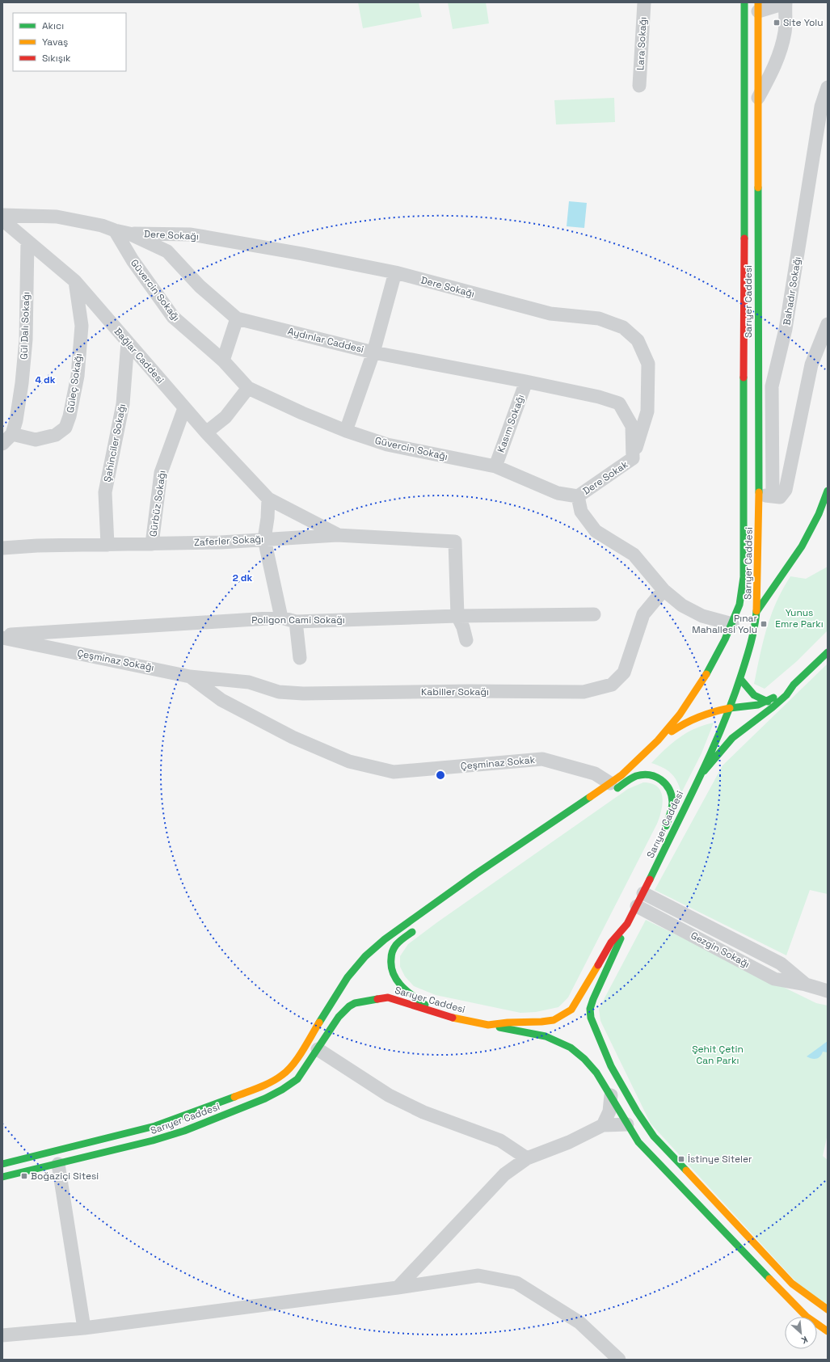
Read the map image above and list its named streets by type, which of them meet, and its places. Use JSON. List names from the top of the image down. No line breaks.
{"streets":{"main road":["Sarıyer Caddesi"],"street":["Lara Sokağı","Dere Sokağı","Güvercin Sokağı","Bahadır Sokağı","Gül Dalı Sokağı","Aydınlar Caddesi","Bağlar Caddesi","Güleç Sokağı","Kasım Sokağı","Şahinciler Sokağı","Dere Sokak","Gürbüz Sokağı","Zaferler Sokağı","Poligon Cami Sokağı","Çeşminaz Sokağı","Kabiller Sokağı","Çeşminaz Sokak","Gezgin Sokağı"]},"crossings":[["Dere Sokağı","Aydınlar Caddesi"],["Dere Sokağı","Dere Sokak"],["Güvercin Sokağı","Aydınlar Caddesi"],["Güvercin Sokağı","Kasım Sokağı"],["Güvercin Sokağı","Dere Sokak"],["Sarıyer Caddesi","Çeşminaz Sokak"],["Sarıyer Caddesi","Gezgin Sokağı"],["Gül Dalı Sokağı","Bağlar Caddesi"],["Gül Dalı Sokağı","Güleç Sokağı"],["Aydınlar Caddesi","Kasım Sokağı"],["Aydınlar Caddesi","Dere Sokak"],["Bağlar Caddesi","Güleç Sokağı"],["Bağlar Caddesi","Şahinciler Sokağı"],["Bağlar Caddesi","Gürbüz Sokağı"],["Bağlar Caddesi","Zaferler Sokağı"],["Şahinciler Sokağı","Zaferler Sokağı"],["Gürbüz Sokağı","Zaferler Sokağı"],["Zaferler Sokağı","Poligon Cami Sokağı"],["Çeşminaz Sokağı","Kabiller Sokağı"],["Çeşminaz Sokağı","Çeşminaz Sokak"]],"parks":["Yunus Emre Parkı","Şehit Çetin Can Parkı"],"places":{"transit":["Site Yolu","Pınar Mahallesi Yolu","İstinye Siteler","Boğaziçi Sitesi"]},"legend":["Akıcı","Yavaş","Sıkışık"],"north":"bottom right","rings":["4 dk","2 dk"]}
